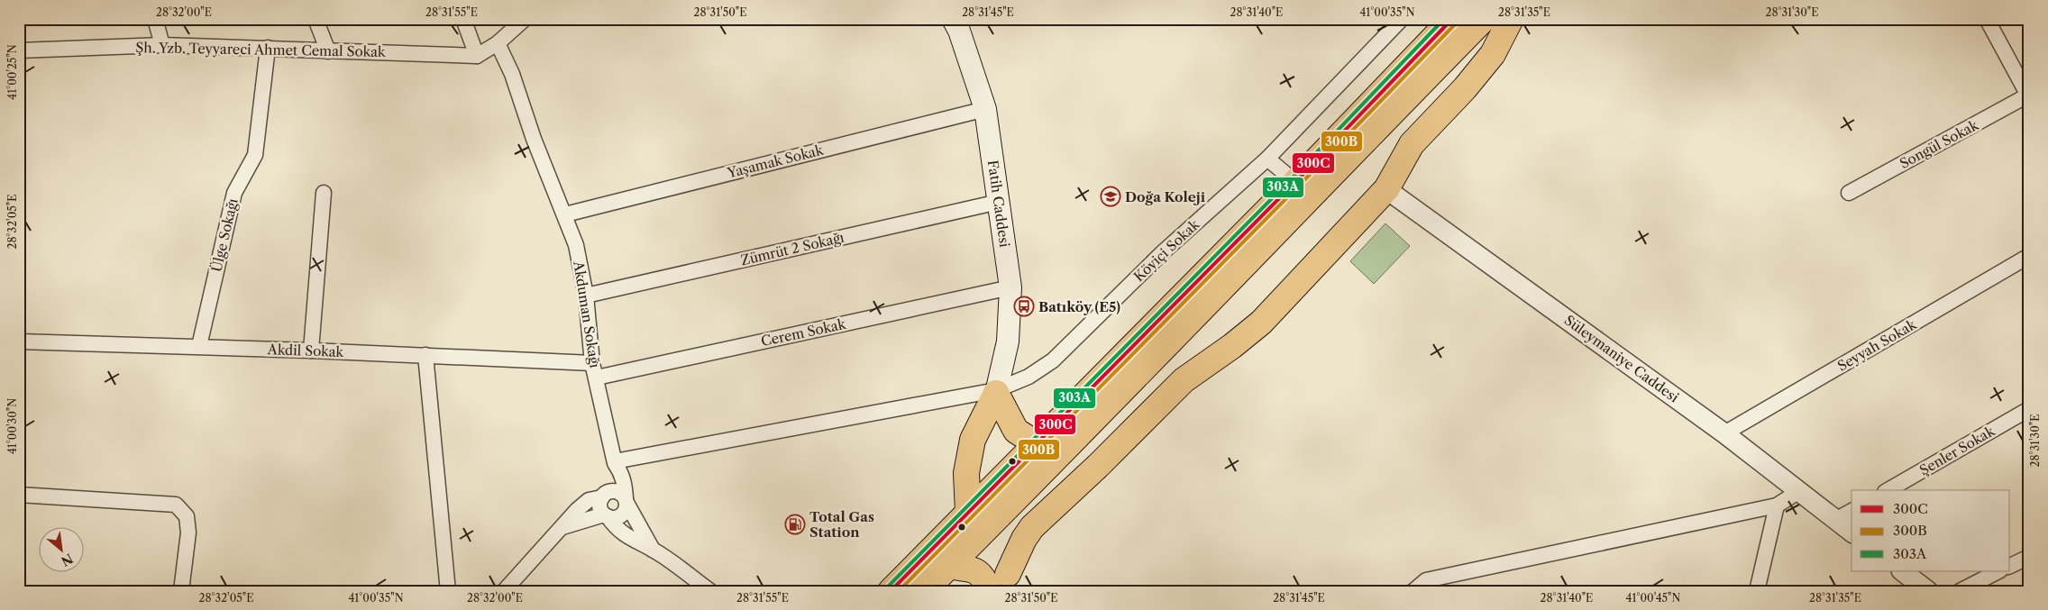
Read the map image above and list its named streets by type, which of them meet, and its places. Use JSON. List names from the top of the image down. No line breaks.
{"streets":{"main road":["Fatih Caddesi"],"street":["Şh. Yzb. Teyyareci Ahmet Cemal Sokak","Songül Sokak","Yaşamak Sokak","Ülge Sokağı","Zümrüt 2 Sokağı","Köyiçi Sokak","Akduman Sokağı","Cerem Sokak","Seyyah Sokak","Akdil Sokak","Süleymaniye Caddesi","Şenler Sokak"]},"crossings":[["Şh. Yzb. Teyyareci Ahmet Cemal Sokak","Ülge Sokağı"],["Yaşamak Sokak","Fatih Caddesi"],["Yaşamak Sokak","Akduman Sokağı"],["Fatih Caddesi","Zümrüt 2 Sokağı"],["Fatih Caddesi","Köyiçi Sokak"],["Fatih Caddesi","Cerem Sokak"],["Ülge Sokağı","Akdil Sokak"],["Zümrüt 2 Sokağı","Akduman Sokağı"],["Köyiçi Sokak","Akduman Sokağı"],["Akduman Sokağı","Cerem Sokak"],["Akduman Sokağı","Akdil Sokak"],["Seyyah Sokak","Süleymaniye Caddesi"]],"places":{"school or university":["Doğa Koleji"],"bus stop":["Batıköy (E5)"],"fuel station":["Total Gas Station"]},"lines":["transit line 300C","transit line 303A","transit line 300B"],"legend":["300C","300B","303A"],"north":"bottom right","coordinates":["28°32'00\"E","28°31'55\"E","28°31'50\"E","28°31'45\"E","28°31'40\"E","41°00'35\"N","28°31'35\"E","28°31'30\"E","41°00'25\"N","28°32'05\"E","41°00'30\"N","41°00'45\"N"]}
